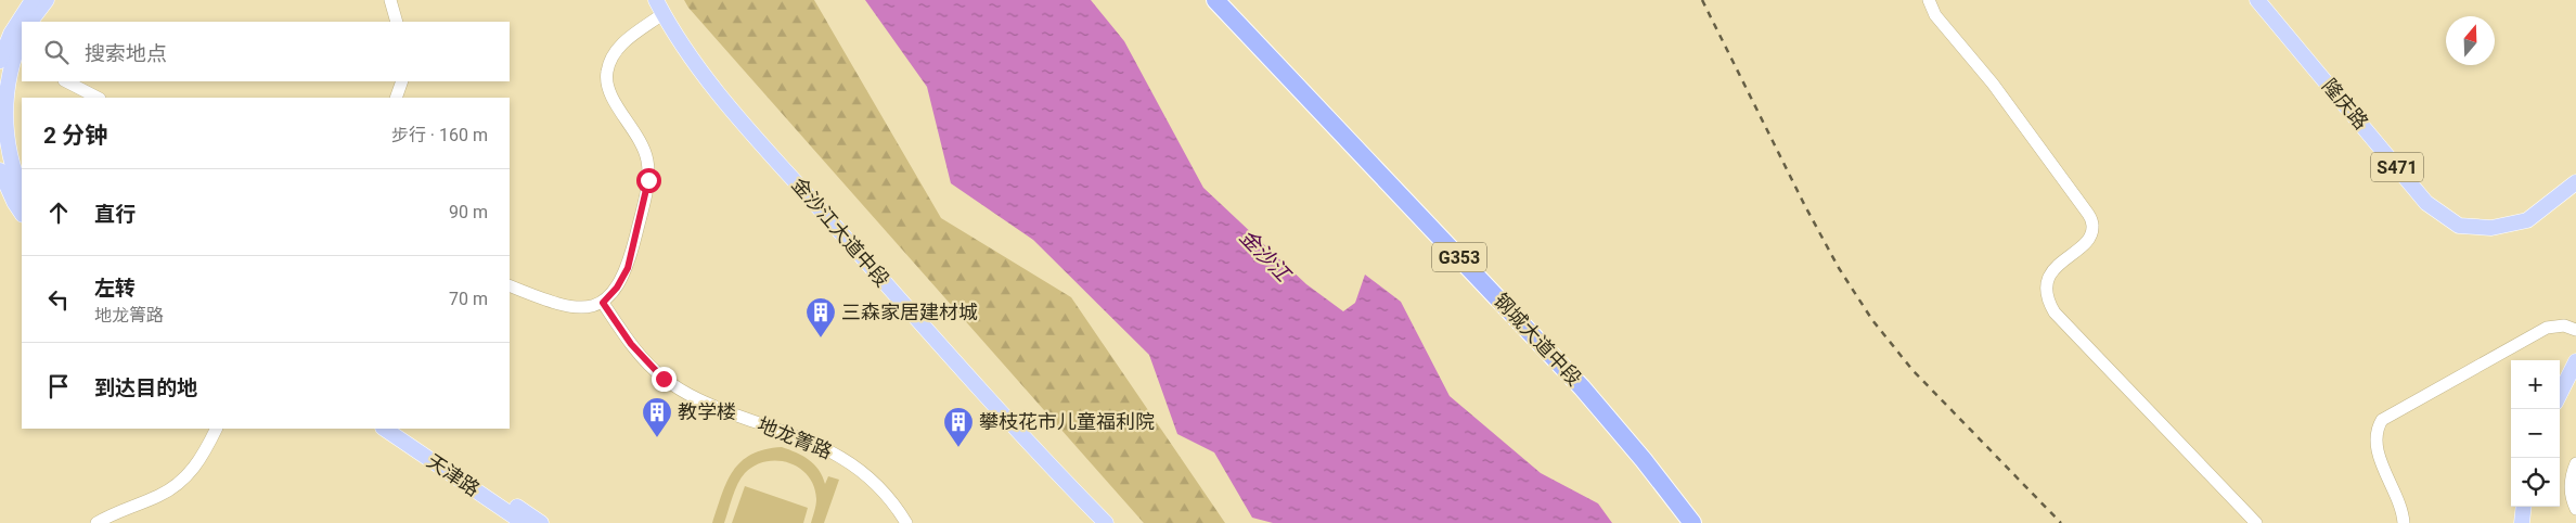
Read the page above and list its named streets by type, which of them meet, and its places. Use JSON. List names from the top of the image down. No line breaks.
{"streets":{"highway":["G353","钢城大道中段"],"main road":["隆庆路","S471","金沙江大道中段","天津路"],"street":["地龙箐路"]},"water":["金沙江"],"places":{"building":["三森家居建材城","教学楼","攀枝花市儿童福利院"]},"north":"top","page":{"search":"搜索地点","heading":["2 分钟","步行 · 160 m"],"list":[["直行","90 m"],["左转","地龙箐路","70 m"],"到达目的地"],"map_buttons":["+","−"]}}
